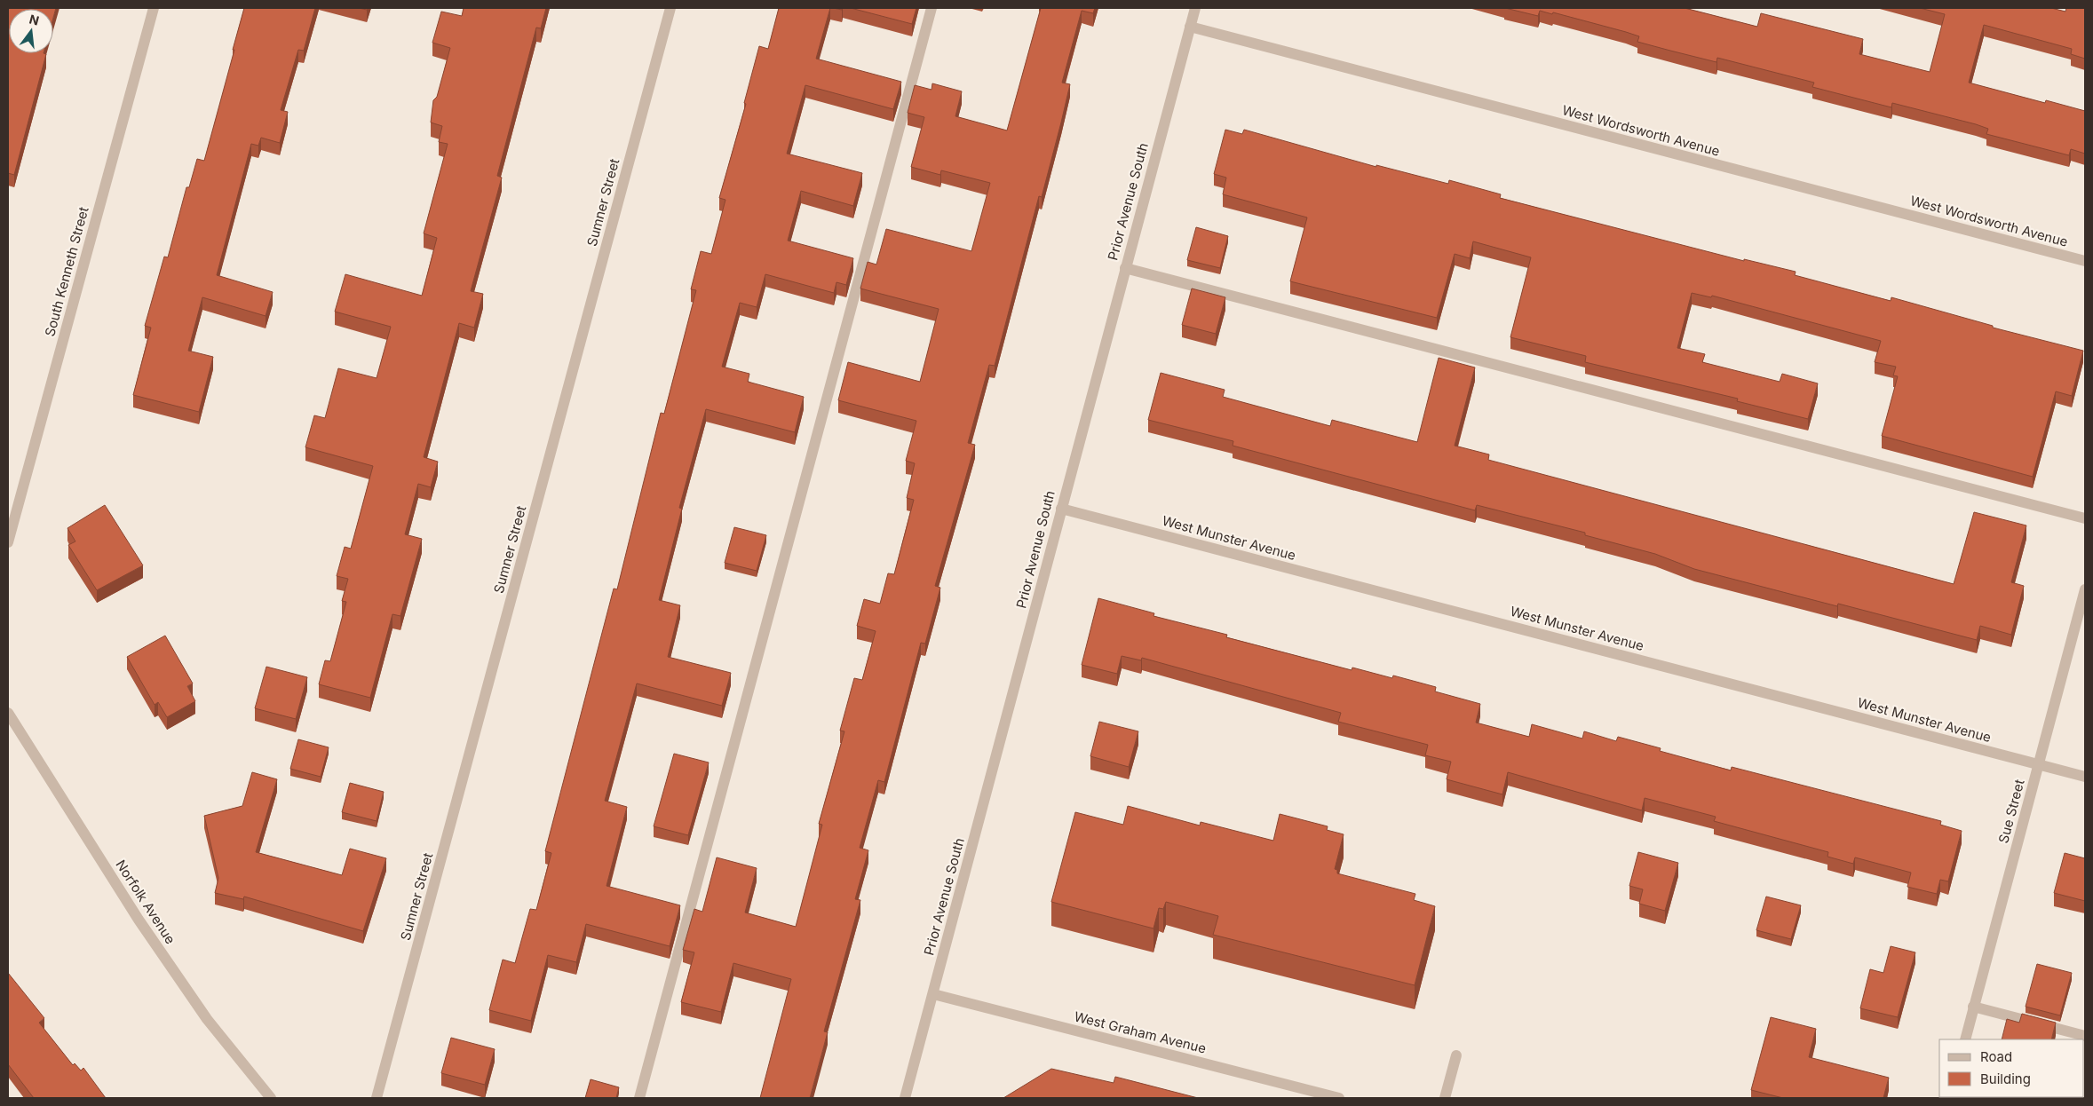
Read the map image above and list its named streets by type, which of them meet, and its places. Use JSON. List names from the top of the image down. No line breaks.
{"streets":{"street":["West Wordsworth Avenue","Prior Avenue South","Sumner Street","South Kenneth Street","West Munster Avenue","Sue Street","Norfolk Avenue","West Graham Avenue"]},"crossings":[["West Wordsworth Avenue","Prior Avenue South"],["Prior Avenue South","West Munster Avenue"],["Prior Avenue South","West Graham Avenue"],["West Munster Avenue","Sue Street"]],"legend":["Road","Building"],"north":"top"}
